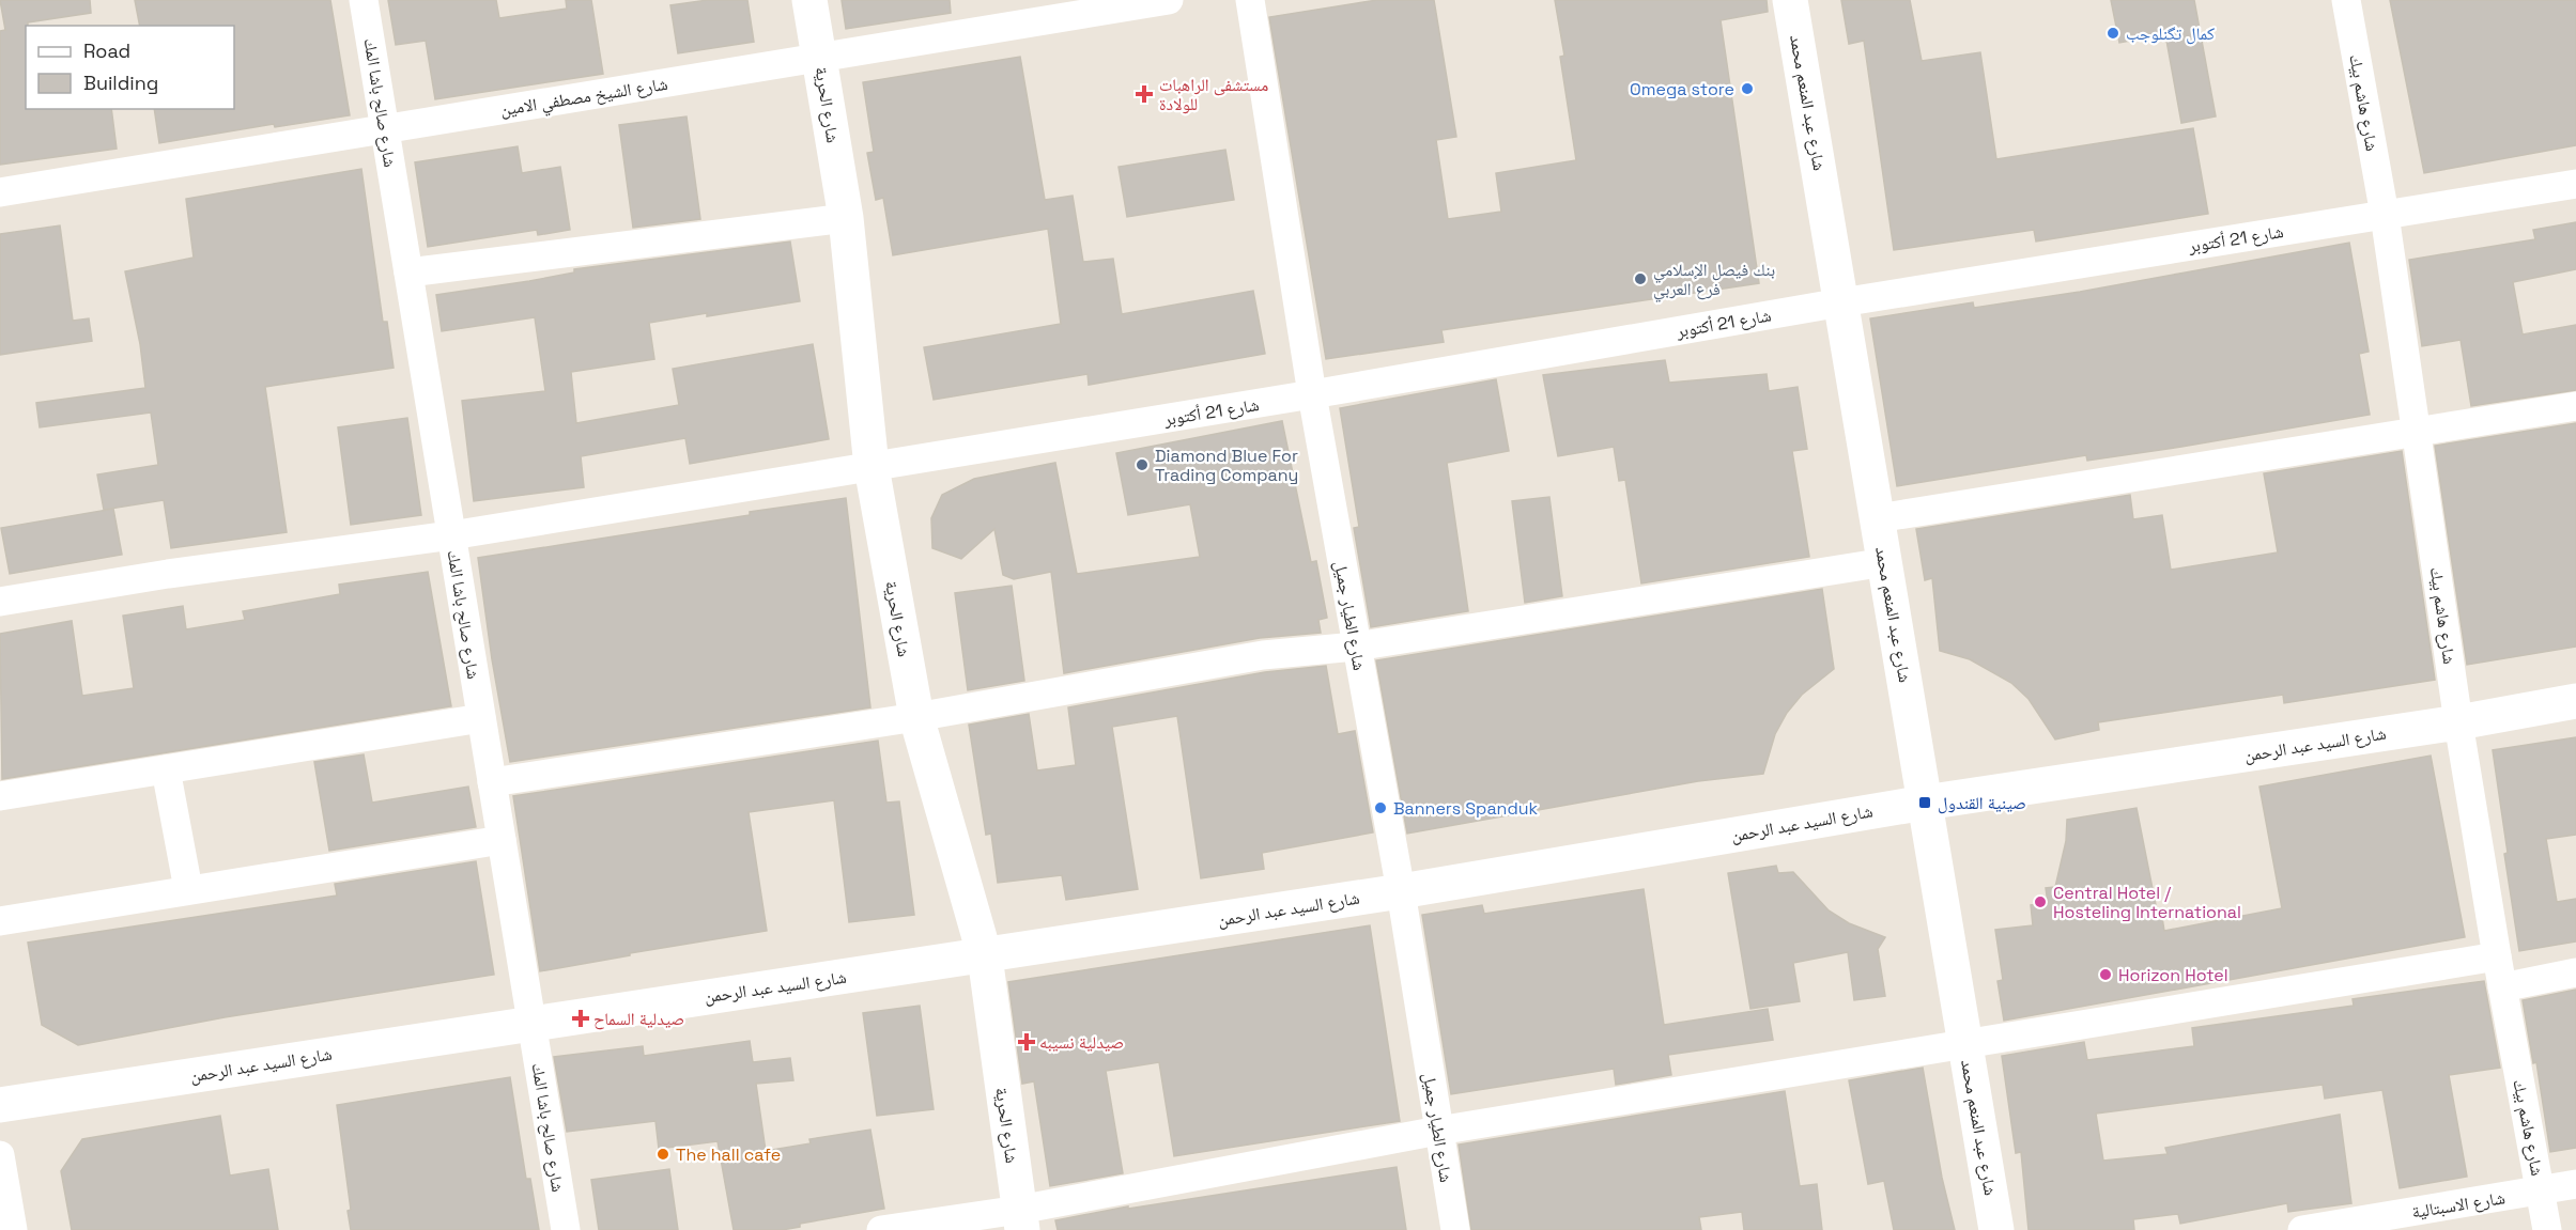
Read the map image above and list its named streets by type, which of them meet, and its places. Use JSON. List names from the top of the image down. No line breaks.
{"streets":{"street":["شارع الشيخ مصطفي الامين","شارع صالح باشا المك","شارع عبد المنعم محمد","شارع هاشم بيك","شارع الحرية","شارع 21 أكتوبر","شارع الطيار جميل","شارع السيد عبد الرحمن","شارع الاسبتالية"]},"crossings":[["شارع الشيخ مصطفي الامين","شارع صالح باشا المك"],["شارع الشيخ مصطفي الامين","شارع الحرية"],["شارع صالح باشا المك","شارع 21 أكتوبر"],["شارع صالح باشا المك","شارع السيد عبد الرحمن"],["شارع عبد المنعم محمد","شارع 21 أكتوبر"],["شارع عبد المنعم محمد","شارع السيد عبد الرحمن"],["شارع هاشم بيك","شارع 21 أكتوبر"],["شارع هاشم بيك","شارع السيد عبد الرحمن"],["شارع هاشم بيك","شارع الاسبتالية"],["شارع الحرية","شارع 21 أكتوبر"],["شارع الحرية","شارع السيد عبد الرحمن"],["شارع 21 أكتوبر","شارع الطيار جميل"],["شارع الطيار جميل","شارع السيد عبد الرحمن"]],"places":{"other":["كمال تگنلوجب","Omega store","بنك فيصل الإسلامي فرع العربي","Diamond Blue For Trading Company","Banners Spanduk","Central Hotel / Hosteling International","Horizon Hotel","The hall cafe"],"health":["مستشفى الراهبات للولادة","صيدلية السماح","صيدلية نسيبه"],"transit":["صينية القندول"]},"legend":["Road","Building"]}
